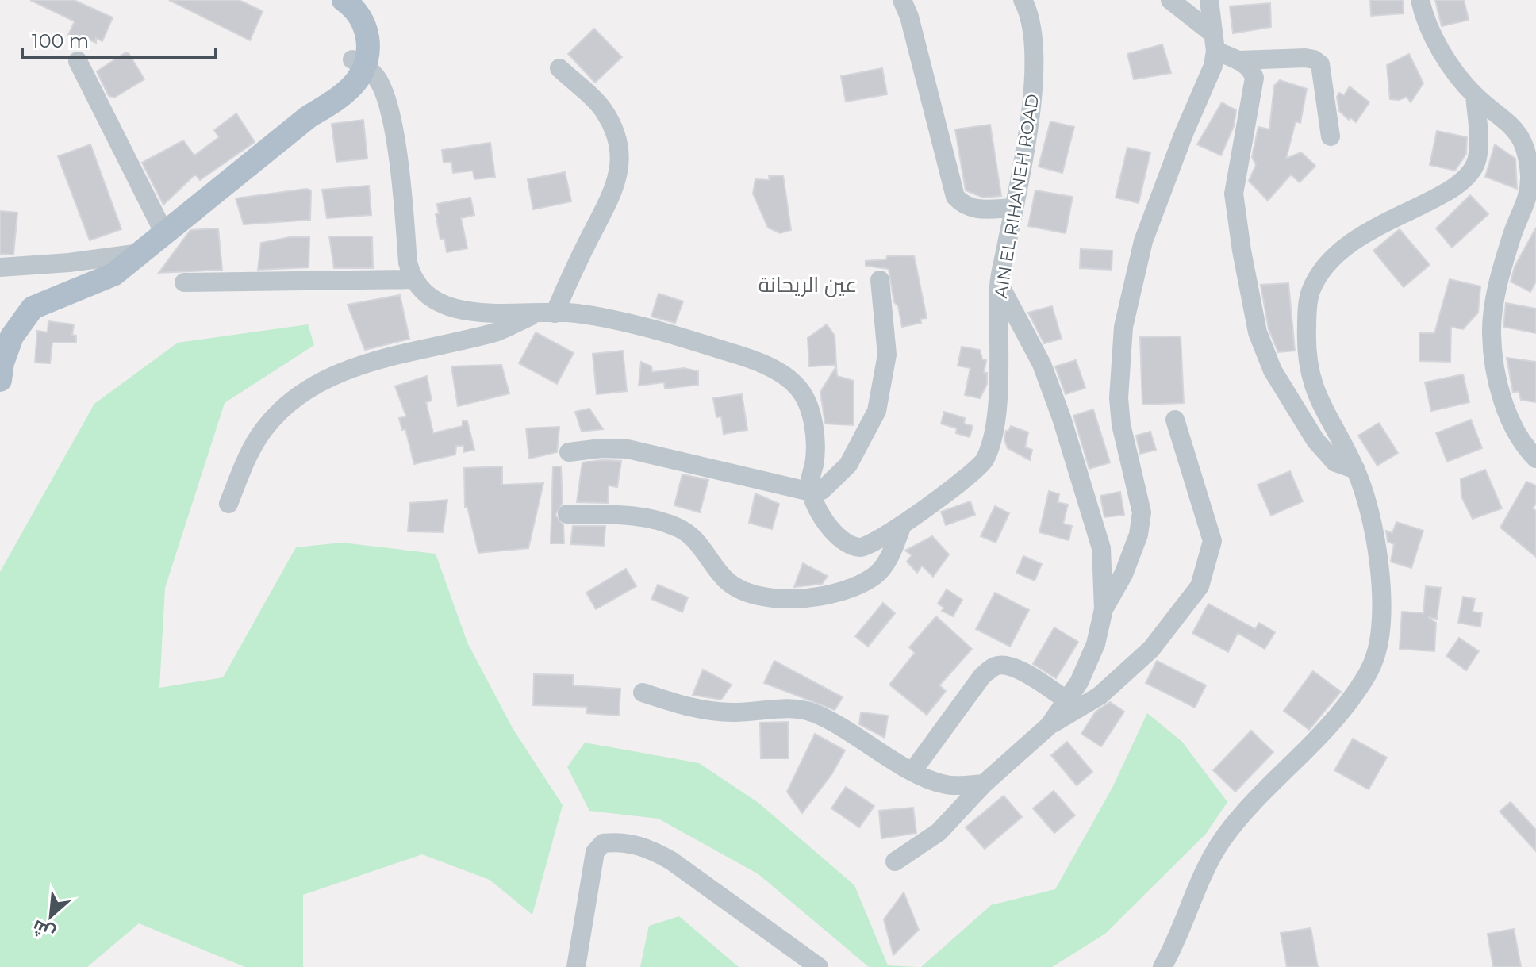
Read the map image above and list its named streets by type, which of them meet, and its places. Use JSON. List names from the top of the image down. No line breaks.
{"streets":{"street":["AIN EL RIHANEH ROAD"]},"districts":["عين الريحانة"],"scale_bar":"100 m","north":"bottom left"}
